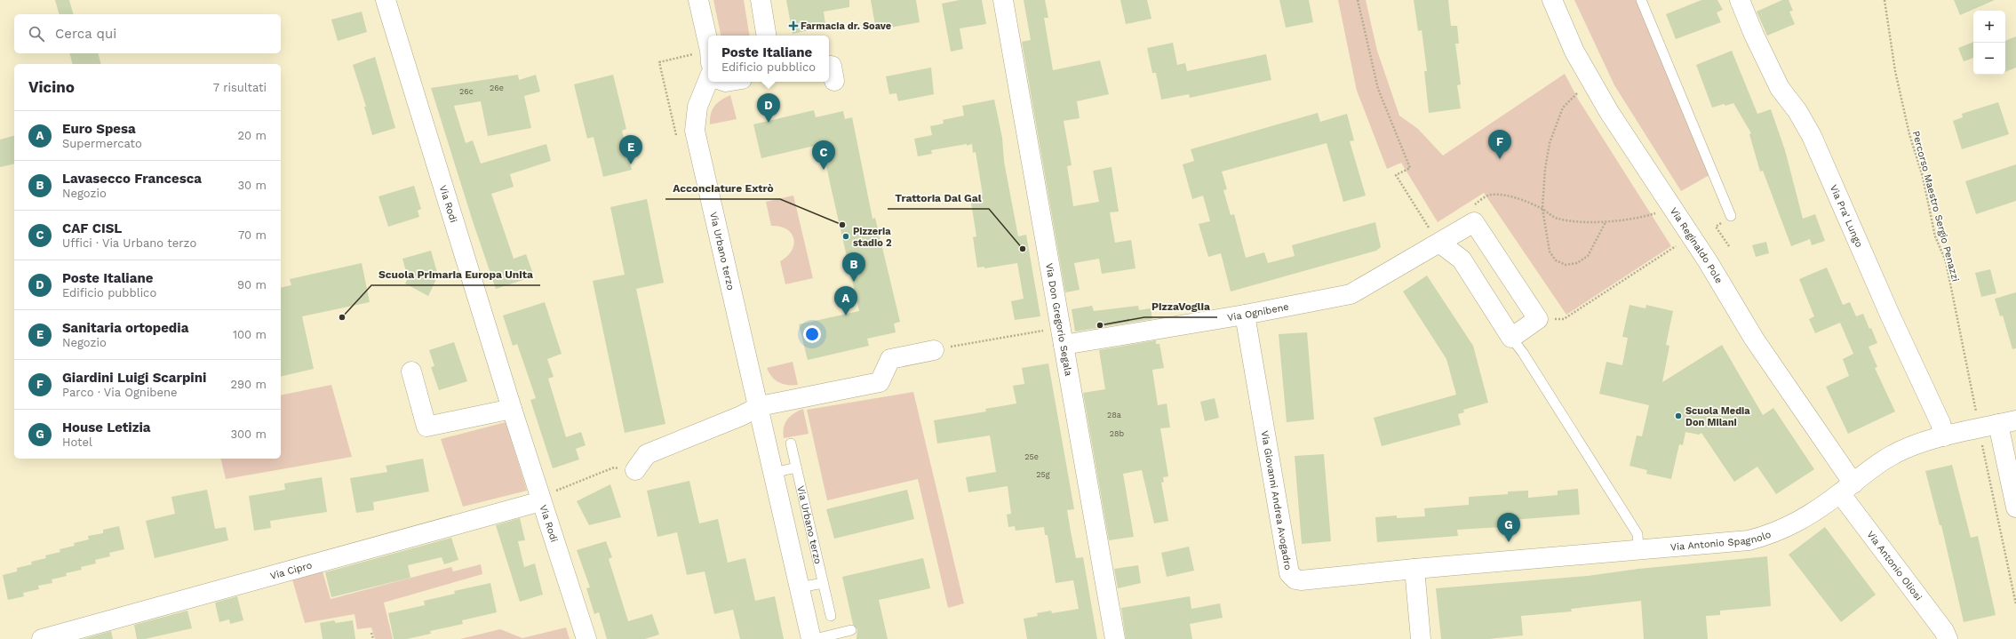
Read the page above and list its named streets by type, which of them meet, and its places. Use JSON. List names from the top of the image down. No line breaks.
{"streets":{"street":["Via Rodi","Via Pra' Lungo","Via Reginaldo Pole","Via Urbano terzo","Via Ognibene","Via Don Gregorio Segala","Via Giovanni Andrea Avogadro","Via Antonio Spagnolo","Via Antonio Oliosi","Via Cipro"],"path":["Percorso Maestro Sergio Penazzi"]},"crossings":[["Via Rodi","Via Cipro"],["Via Pra' Lungo","Via Antonio Spagnolo"],["Via Reginaldo Pole","Via Antonio Spagnolo"],["Via Reginaldo Pole","Via Antonio Oliosi"],["Via Ognibene","Via Don Gregorio Segala"],["Via Ognibene","Via Giovanni Andrea Avogadro"],["Via Giovanni Andrea Avogadro","Via Antonio Spagnolo"],["Via Antonio Spagnolo","Via Antonio Oliosi"]],"places":{"health":["Farmacia dr. Soave"],"other":["Acconciature Extrò","Pizzeria stadio 2","Trattoria Dal Gal","Scuola Primaria Europa Unita","PizzaVoglia","Scuola Media Don Milani"]},"house_numbers":["26e","26c","28a","28b","25e","25g"],"page":{"map_buttons":["+","−"],"search":"Cerca qui","popup":["Poste Italiane","Edificio pubblico"],"heading":["Vicino","7 risultati"],"pins":["D","F","E","C","B","A","G"],"list":[{"mark":"A","name":"Euro Spesa","note":"Supermercato","value":"20 m"},{"mark":"B","name":"Lavasecco Francesca","note":"Negozio","value":"30 m"},{"mark":"C","name":"CAF CISL","note":"Uffici · Via Urbano terzo","value":"70 m"},{"mark":"D","name":"Poste Italiane","note":"Edificio pubblico","value":"90 m"},{"mark":"E","name":"Sanitaria ortopedia","note":"Negozio","value":"100 m"},{"mark":"F","name":"Giardini Luigi Scarpini","note":"Parco · Via Ognibene","value":"290 m"},{"mark":"G","name":"House Letizia","note":"Hotel","value":"300 m"}]}}
